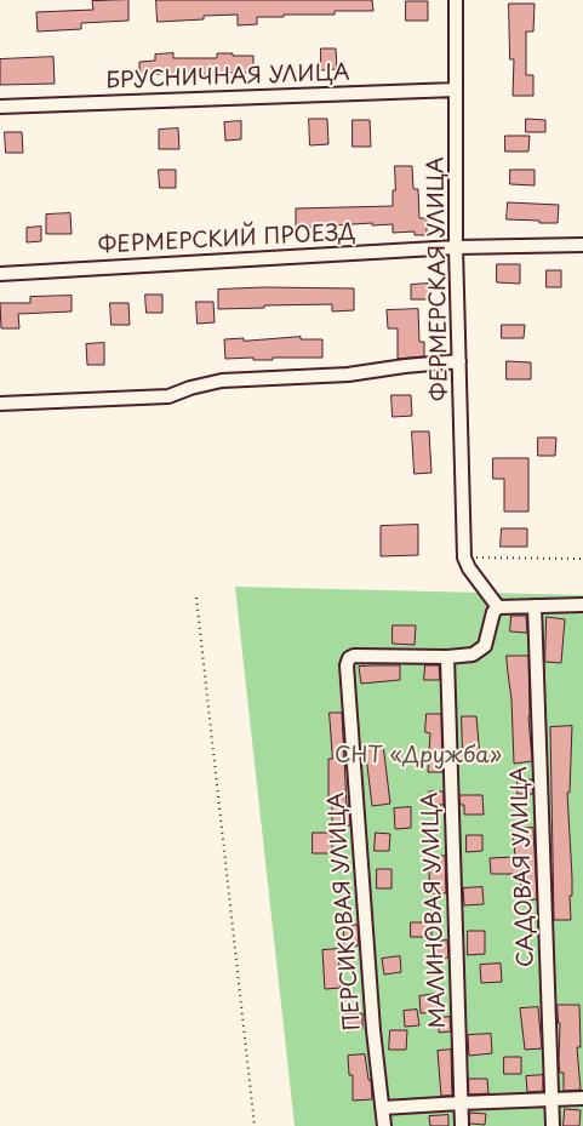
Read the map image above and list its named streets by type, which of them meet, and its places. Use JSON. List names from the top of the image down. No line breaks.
{"streets":{"street":["БРУСНИЧНАЯ УЛИЦА","ФЕРМЕРСКИЙ ПРОЕЗД","ФЕРМЕРСКАЯ УЛИЦА","САДОВАЯ УЛИЦА","МАЛИНОВАЯ УЛИЦА","ПЕРСИКОВАЯ УЛИЦА"]},"crossings":[["БРУСНИЧНАЯ УЛИЦА","ФЕРМЕРСКАЯ УЛИЦА"],["ФЕРМЕРСКИЙ ПРОЕЗД","ФЕРМЕРСКАЯ УЛИЦА"],["МАЛИНОВАЯ УЛИЦА","ПЕРСИКОВАЯ УЛИЦА"]],"parks":["СНТ «Дружба»"]}
